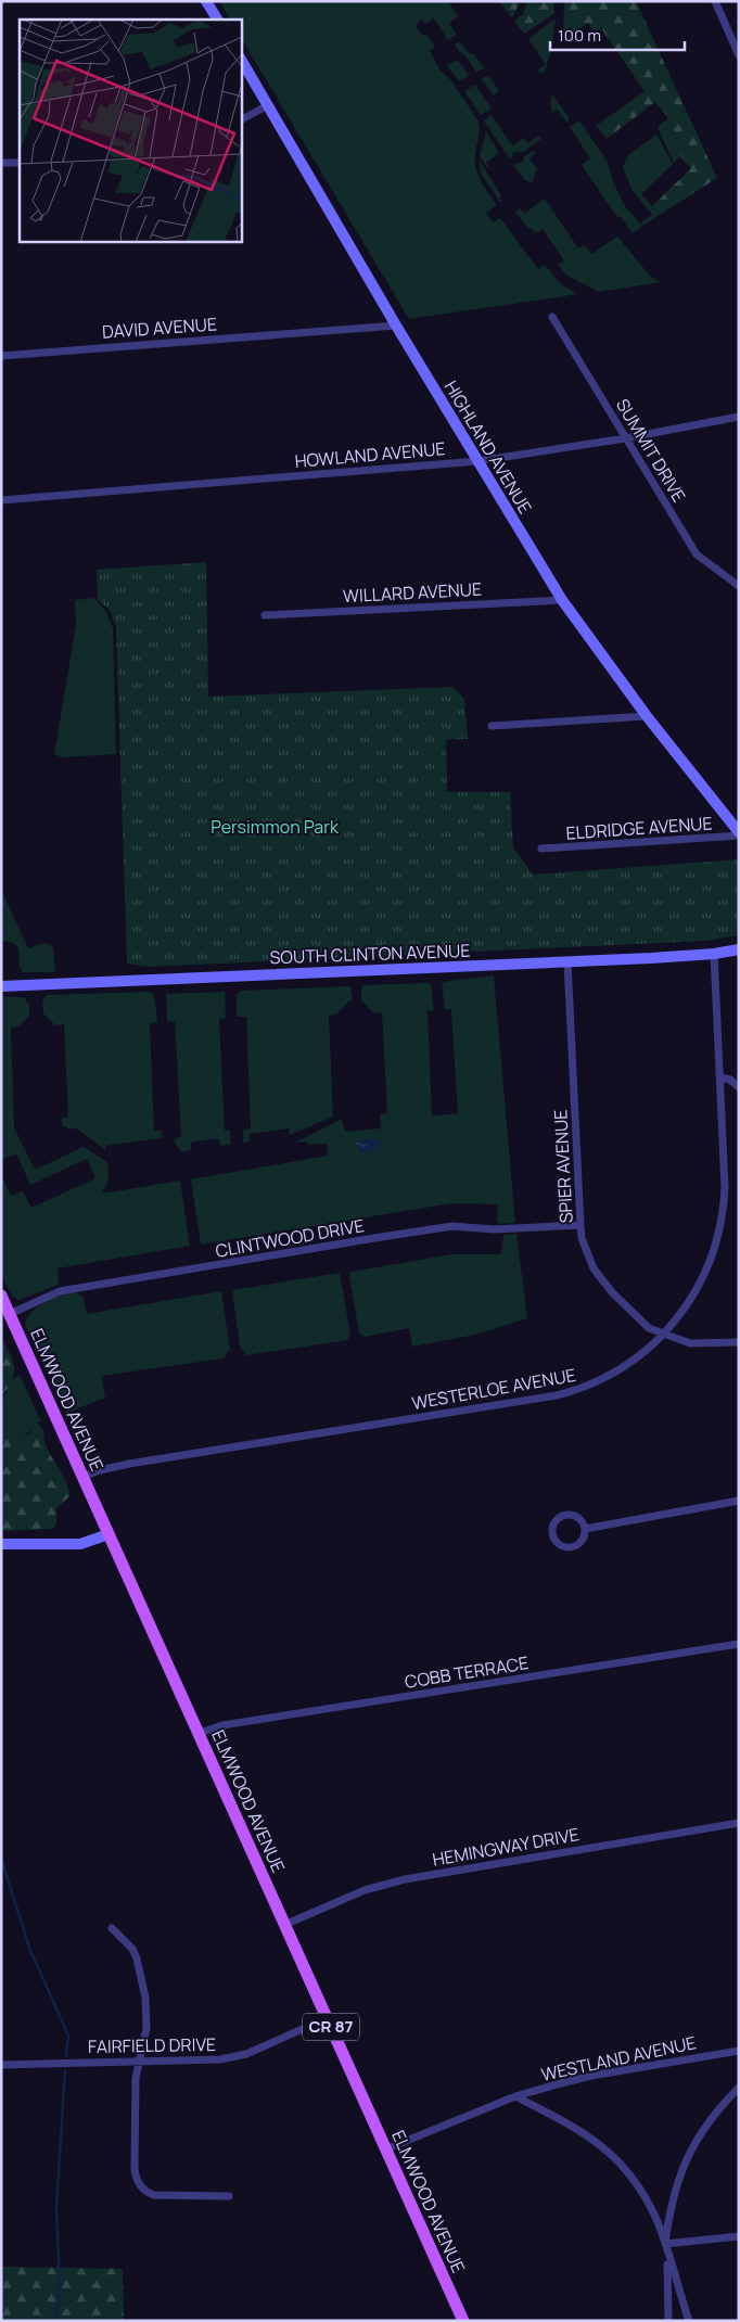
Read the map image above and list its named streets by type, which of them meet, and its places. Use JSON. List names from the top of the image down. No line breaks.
{"streets":{"main road":["ELMWOOD AVENUE","CR 87"],"street":["DAVID AVENUE","HIGHLAND AVENUE","SUMMIT DRIVE","HOWLAND AVENUE","WILLARD AVENUE","ELDRIDGE AVENUE","SOUTH CLINTON AVENUE","SPIER AVENUE","CLINTWOOD DRIVE","WESTERLOE AVENUE","COBB TERRACE","HEMINGWAY DRIVE","FAIRFIELD DRIVE","WESTLAND AVENUE"]},"crossings":[["DAVID AVENUE","HIGHLAND AVENUE"],["HIGHLAND AVENUE","HOWLAND AVENUE"],["HIGHLAND AVENUE","WILLARD AVENUE"],["HIGHLAND AVENUE","ELDRIDGE AVENUE"],["SUMMIT DRIVE","HOWLAND AVENUE"],["SOUTH CLINTON AVENUE","SPIER AVENUE"],["SOUTH CLINTON AVENUE","WESTERLOE AVENUE"],["SPIER AVENUE","CLINTWOOD DRIVE"],["SPIER AVENUE","WESTERLOE AVENUE"],["CLINTWOOD DRIVE","ELMWOOD AVENUE"],["WESTERLOE AVENUE","ELMWOOD AVENUE"],["ELMWOOD AVENUE","COBB TERRACE"],["ELMWOOD AVENUE","HEMINGWAY DRIVE"],["ELMWOOD AVENUE","FAIRFIELD DRIVE"],["ELMWOOD AVENUE","WESTLAND AVENUE"]],"parks":["Persimmon Park"],"scale_bar":"100 m"}
